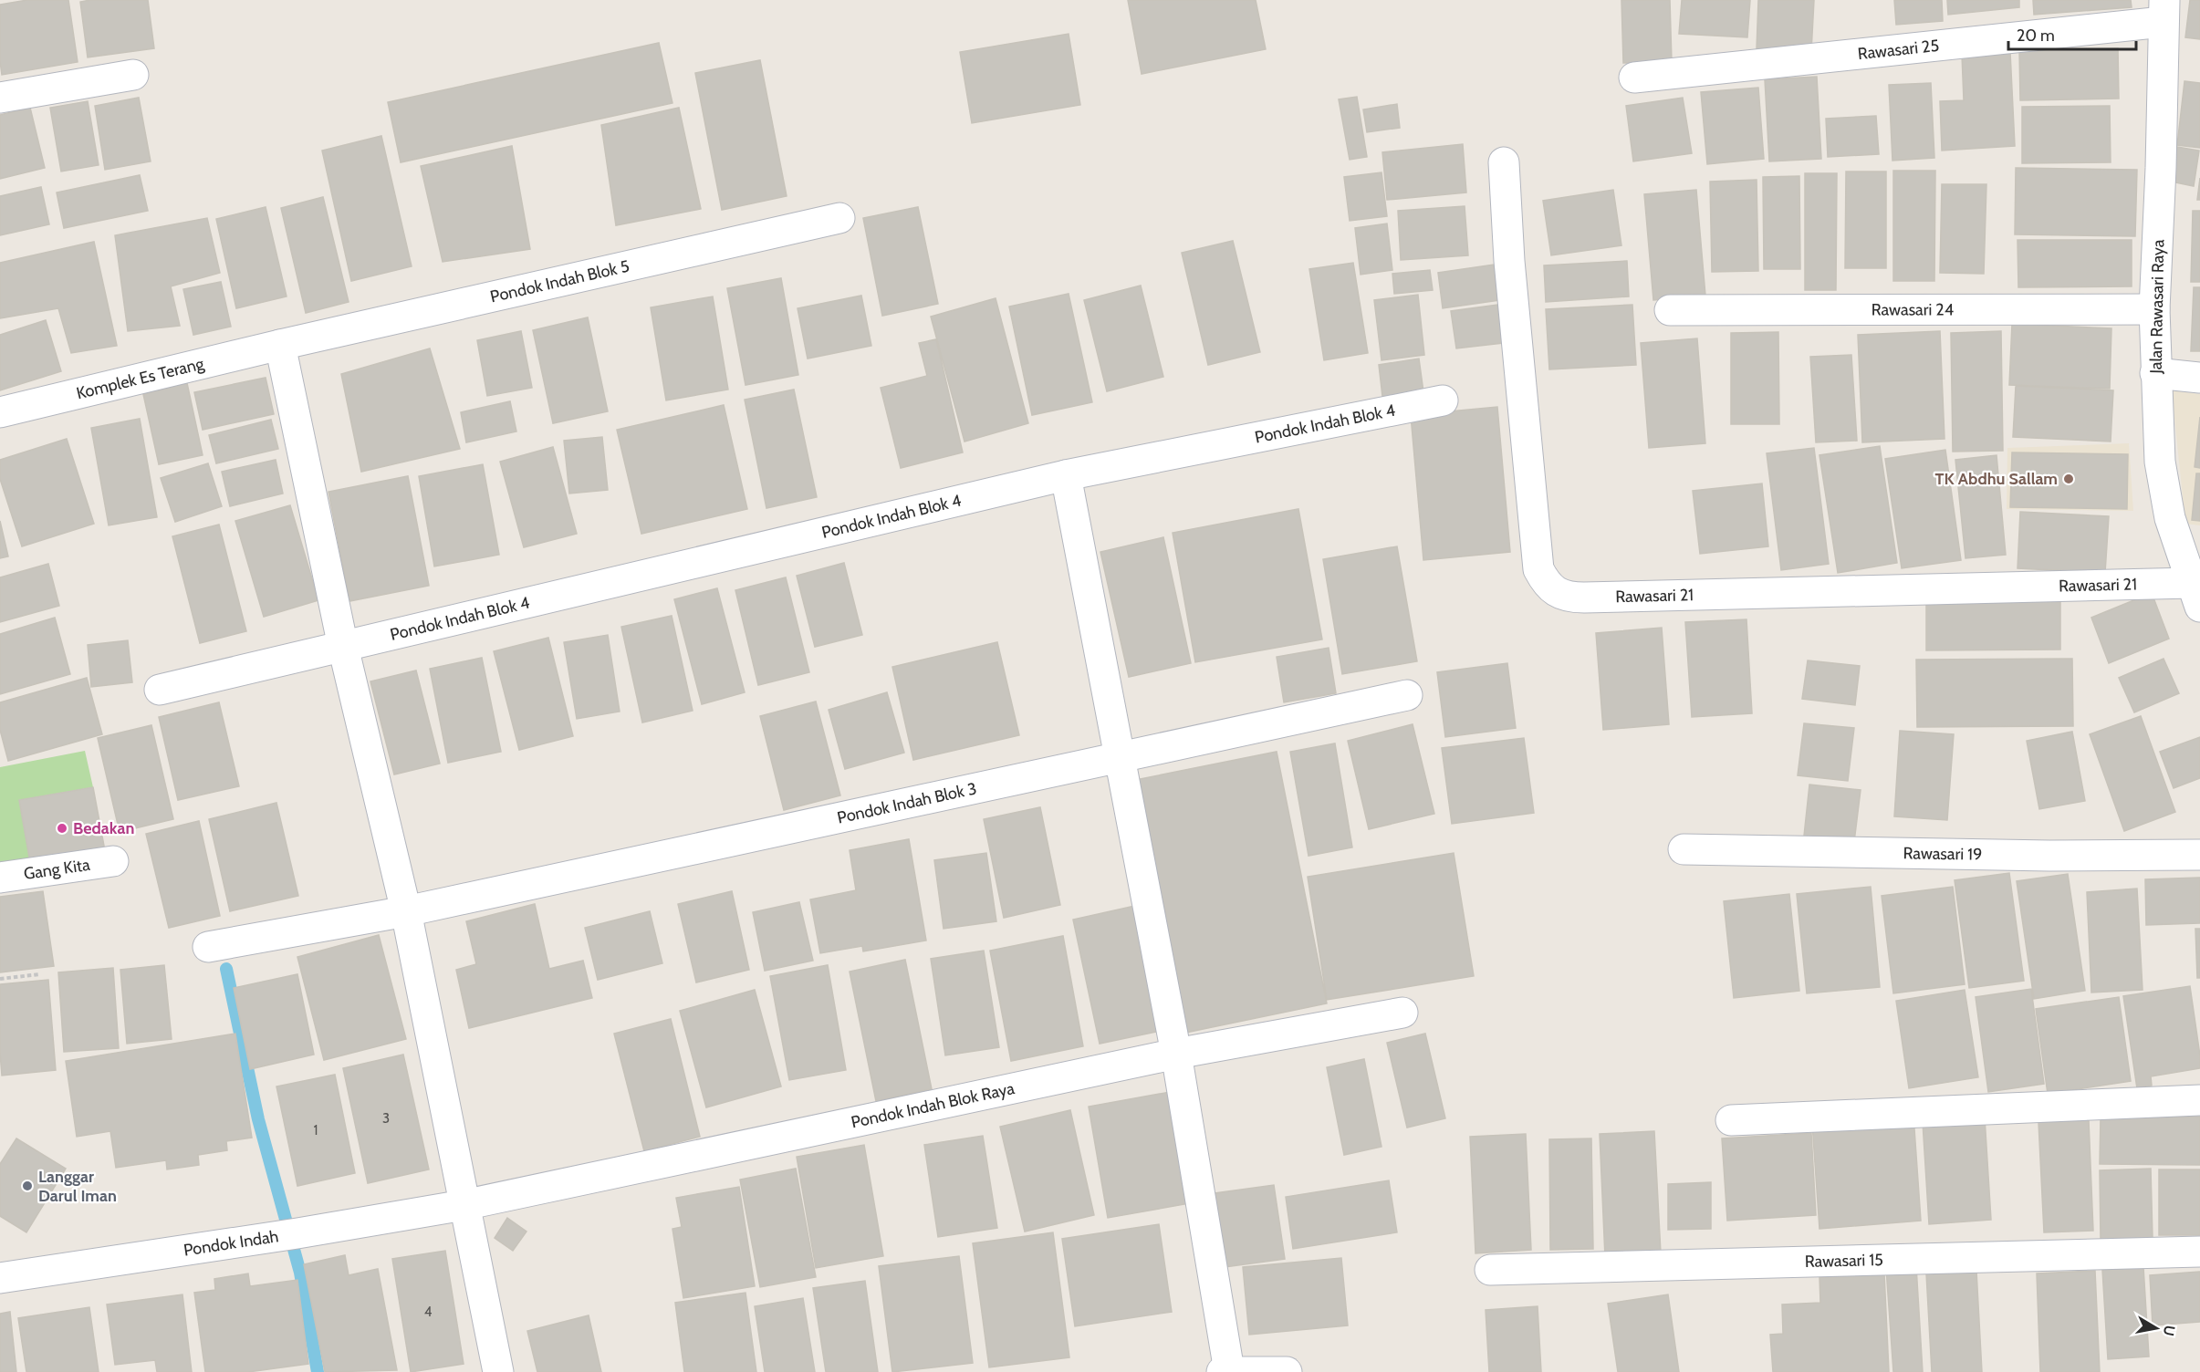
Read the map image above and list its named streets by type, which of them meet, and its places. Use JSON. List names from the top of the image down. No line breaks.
{"streets":{"street":["Rawasari 25","Pondok Indah Blok 5","Jalan Rawasari Raya","Rawasari 24","Komplek Es Terang","Pondok Indah Blok 4","Rawasari 21","Pondok Indah Blok 3","Rawasari 19","Gang Kita","Pondok Indah Blok Raya","Pondok Indah","Rawasari 15"]},"crossings":[["Rawasari 25","Jalan Rawasari Raya"],["Pondok Indah Blok 5","Komplek Es Terang"],["Jalan Rawasari Raya","Rawasari 24"],["Jalan Rawasari Raya","Rawasari 21"],["Pondok Indah Blok Raya","Pondok Indah"]],"places":["TK Abdhu Sallam","Bedakan","Langgar Darul Iman"],"house_numbers":["3","1","4"],"scale_bar":"20 m","north":"right"}
